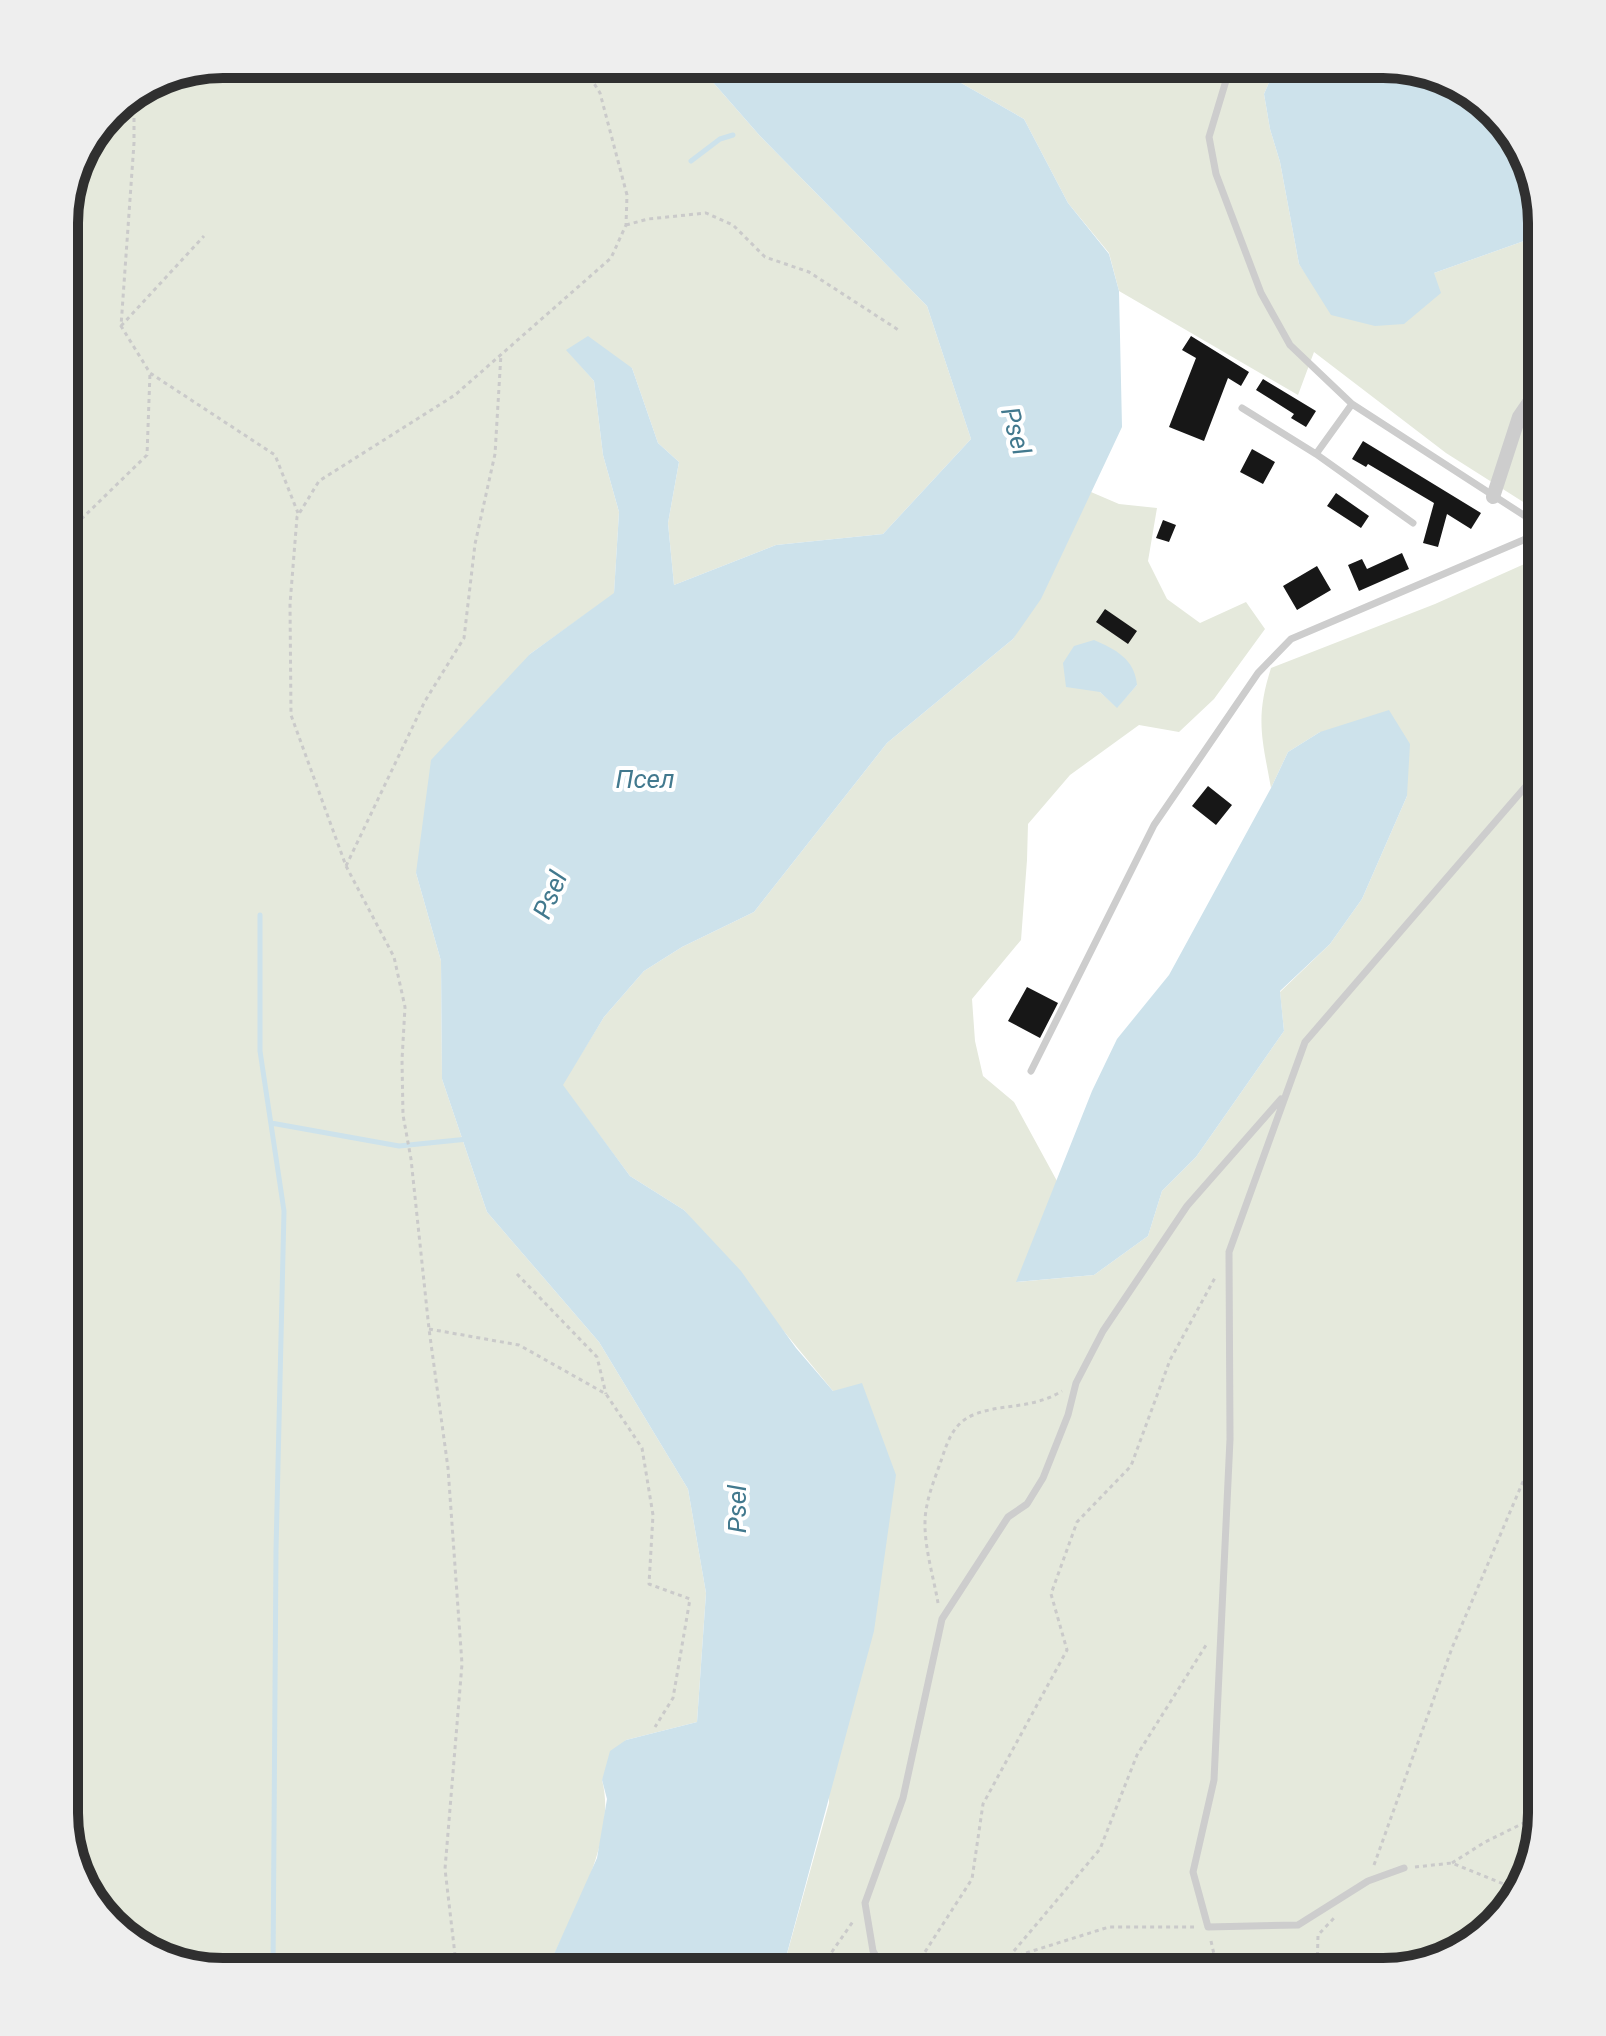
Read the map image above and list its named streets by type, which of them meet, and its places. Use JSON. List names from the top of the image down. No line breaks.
{"water":["Psel","Псел"]}
